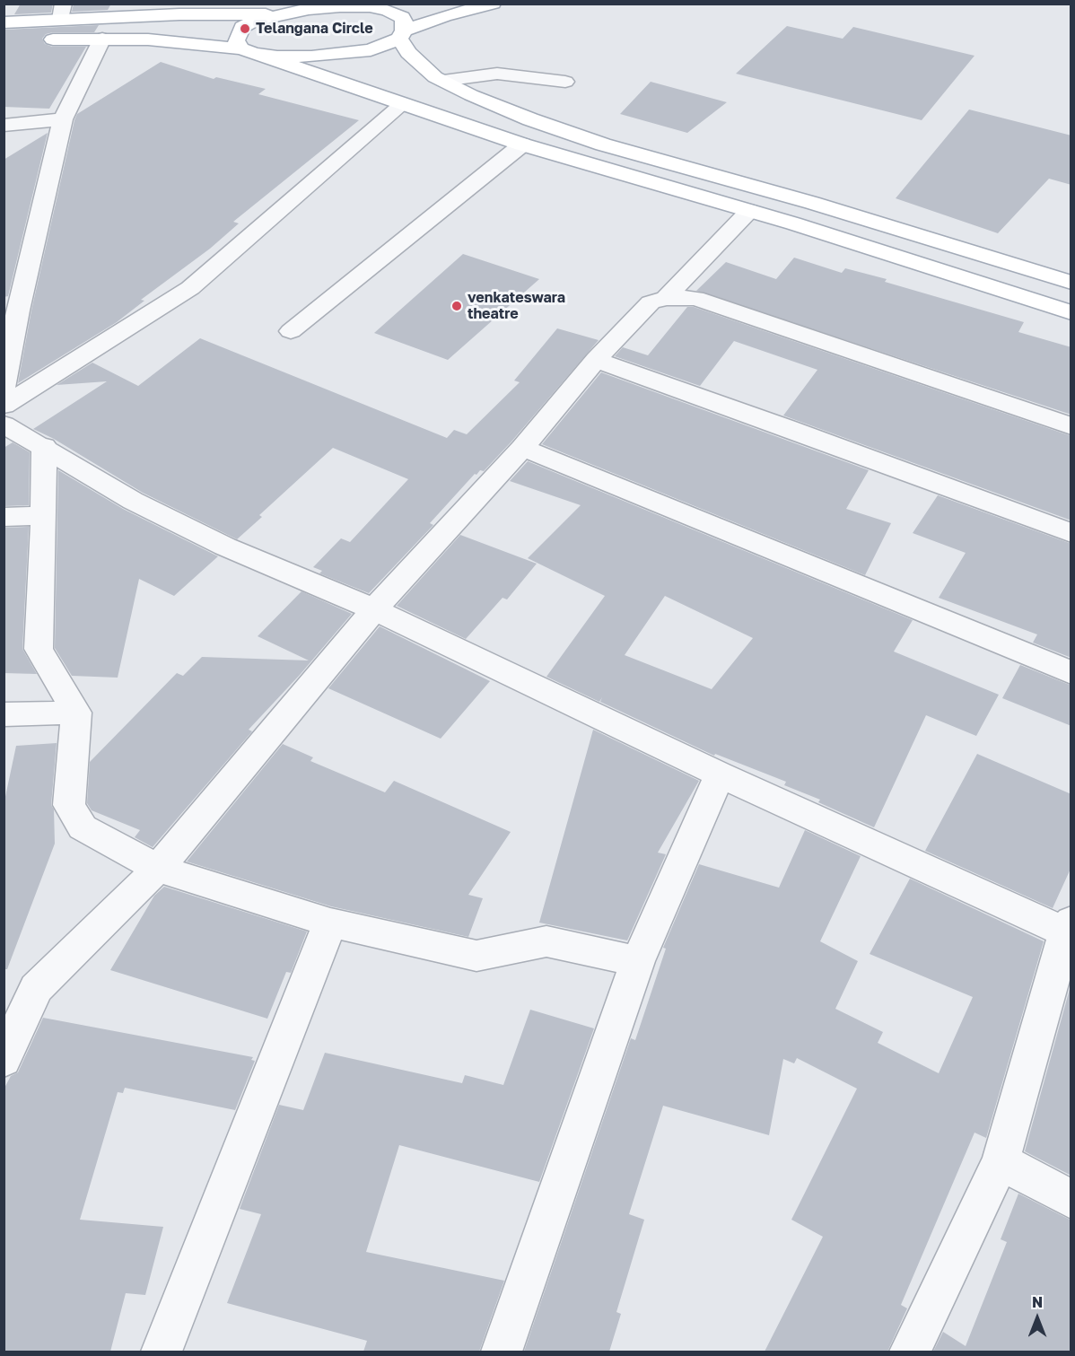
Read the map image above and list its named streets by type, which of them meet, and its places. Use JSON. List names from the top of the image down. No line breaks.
{"places":["Telangana Circle","venkateswara theatre"],"north":"top"}
